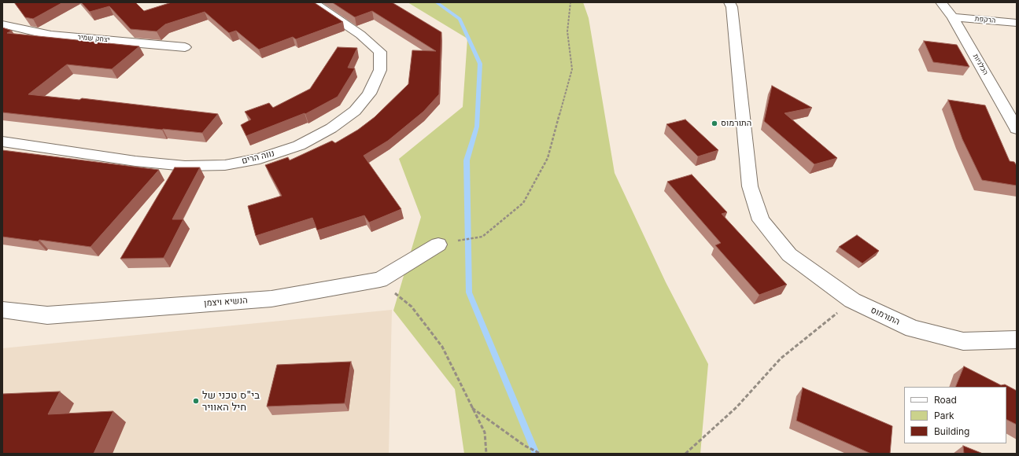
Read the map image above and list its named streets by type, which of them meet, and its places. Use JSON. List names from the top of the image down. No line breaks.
{"streets":{"street":["הרקפת","יצחק שמיר","הכלניות","נווה הרים","הנשיא ויצמן","התורמוס"]},"crossings":[["הרקפת","הכלניות"]],"places":["התורמוס","בי\"ס טכני של חיל האוויר"],"legend":["Road","Park","Building"]}
